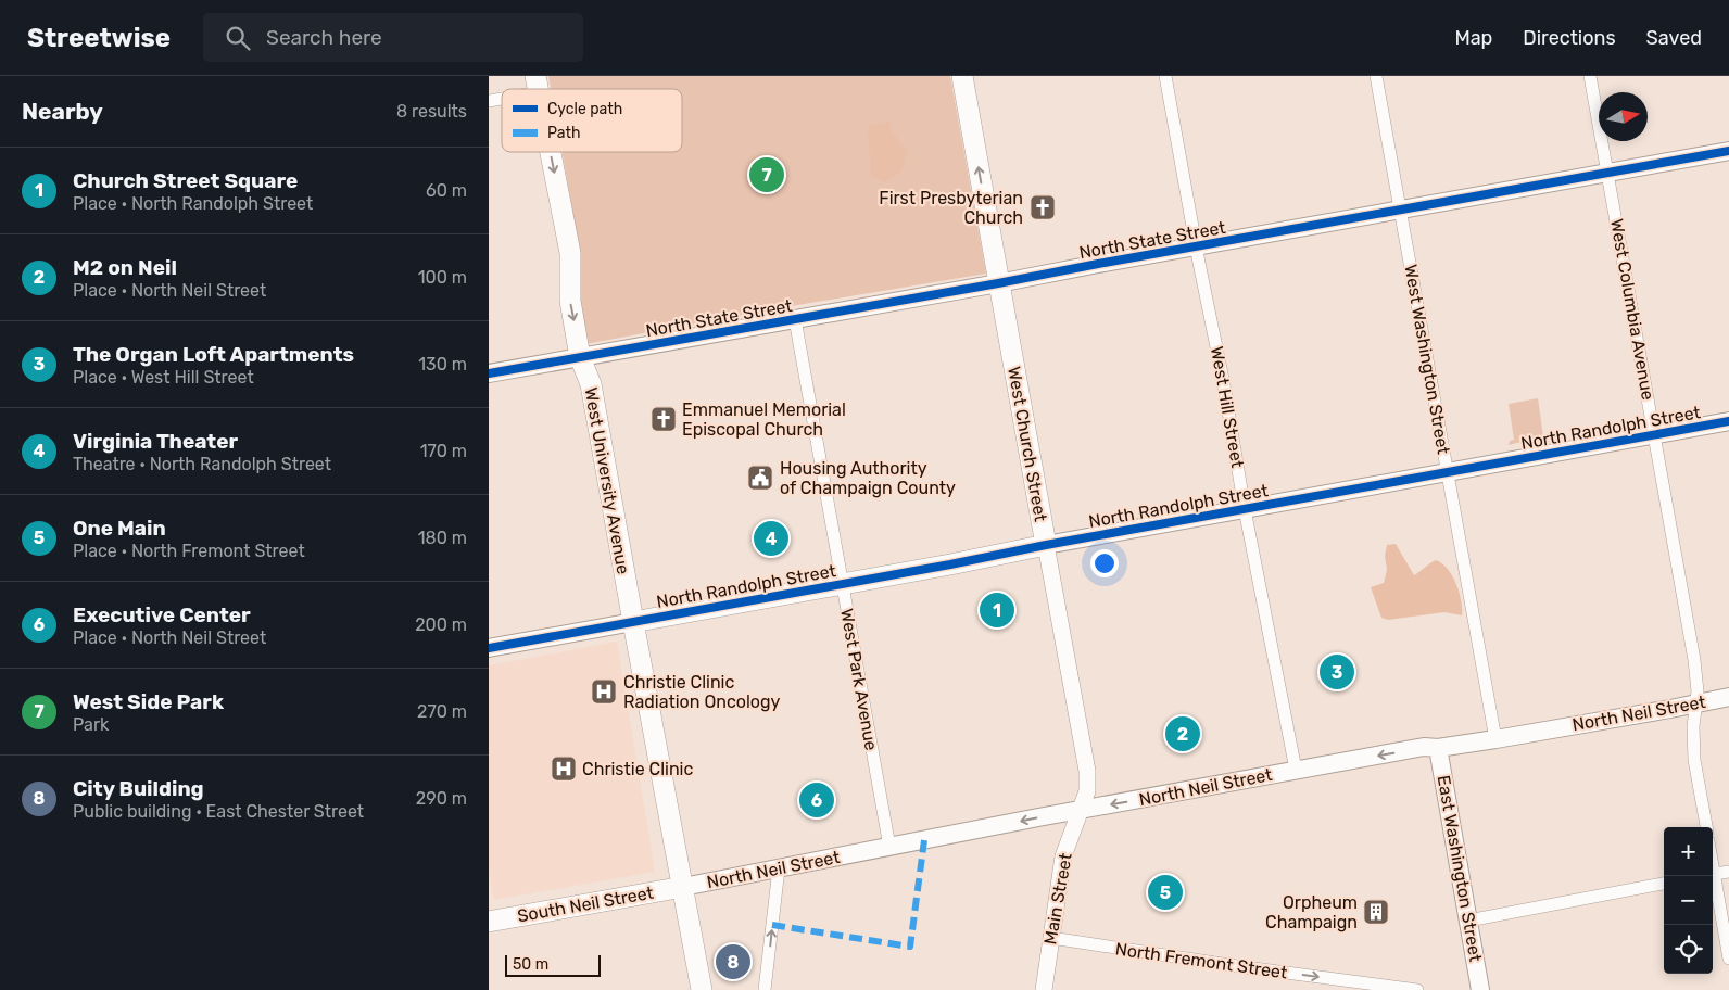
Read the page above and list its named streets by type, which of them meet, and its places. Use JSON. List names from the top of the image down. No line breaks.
{"streets":{"main road":["North State Street","North Randolph Street","West Church Street","West University Avenue","North Neil Street","East Washington Street","South Neil Street"],"street":["West Columbia Avenue","West Washington Street","West Hill Street","West Park Avenue","Main Street","North Fremont Street"]},"crossings":[["North State Street","West Columbia Avenue"],["North State Street","West Washington Street"],["North State Street","West Hill Street"],["North State Street","West Church Street"],["North State Street","West University Avenue"],["North State Street","West Park Avenue"],["West Columbia Avenue","North Randolph Street"],["West Columbia Avenue","North Neil Street"],["West Washington Street","North Randolph Street"],["West Washington Street","North Neil Street"],["West Hill Street","North Randolph Street"],["West Hill Street","North Neil Street"],["North Randolph Street","West Church Street"],["North Randolph Street","West University Avenue"],["North Randolph Street","West Park Avenue"],["West Church Street","North Neil Street"],["West Church Street","Main Street"],["West University Avenue","North Neil Street"],["West University Avenue","South Neil Street"],["West Park Avenue","North Neil Street"],["North Neil Street","East Washington Street"],["North Neil Street","Main Street"],["North Neil Street","South Neil Street"],["Main Street","North Fremont Street"]],"one_way":["North Neil Street","North Fremont Street"],"places":{"church":["First Presbyterian Church","Emmanuel Memorial Episcopal Church"],"public building":["Housing Authority of Champaign County"],"hospital":["Christie Clinic Radiation Oncology","Christie Clinic"],"building":["Orpheum Champaign"]},"legend":["Cycle path","Path"],"scale_bar":"50 m","north":"right","page":{"header":"Streetwise","search":"Search here","nav":["Map","Directions","Saved"],"heading":["Nearby","8 results"],"list":[{"mark":"1","name":"Church Street Square","note":"Place · North Randolph Street","value":"60 m"},{"mark":"2","name":"M2 on Neil","note":"Place · North Neil Street","value":"100 m"},{"mark":"3","name":"The Organ Loft Apartments","note":"Place · West Hill Street","value":"130 m"},{"mark":"4","name":"Virginia Theater","note":"Theatre · North Randolph Street","value":"170 m"},{"mark":"5","name":"One Main","note":"Place · North Fremont Street","value":"180 m"},{"mark":"6","name":"Executive Center","note":"Place · North Neil Street","value":"200 m"},{"mark":"7","name":"West Side Park","note":"Park","value":"270 m"},{"mark":"8","name":"City Building","note":"Public building · East Chester Street","value":"290 m"}],"pins":["7","4","1","3","2","6","5","8"],"map_buttons":["+","−"],"scale":"50 m"}}
